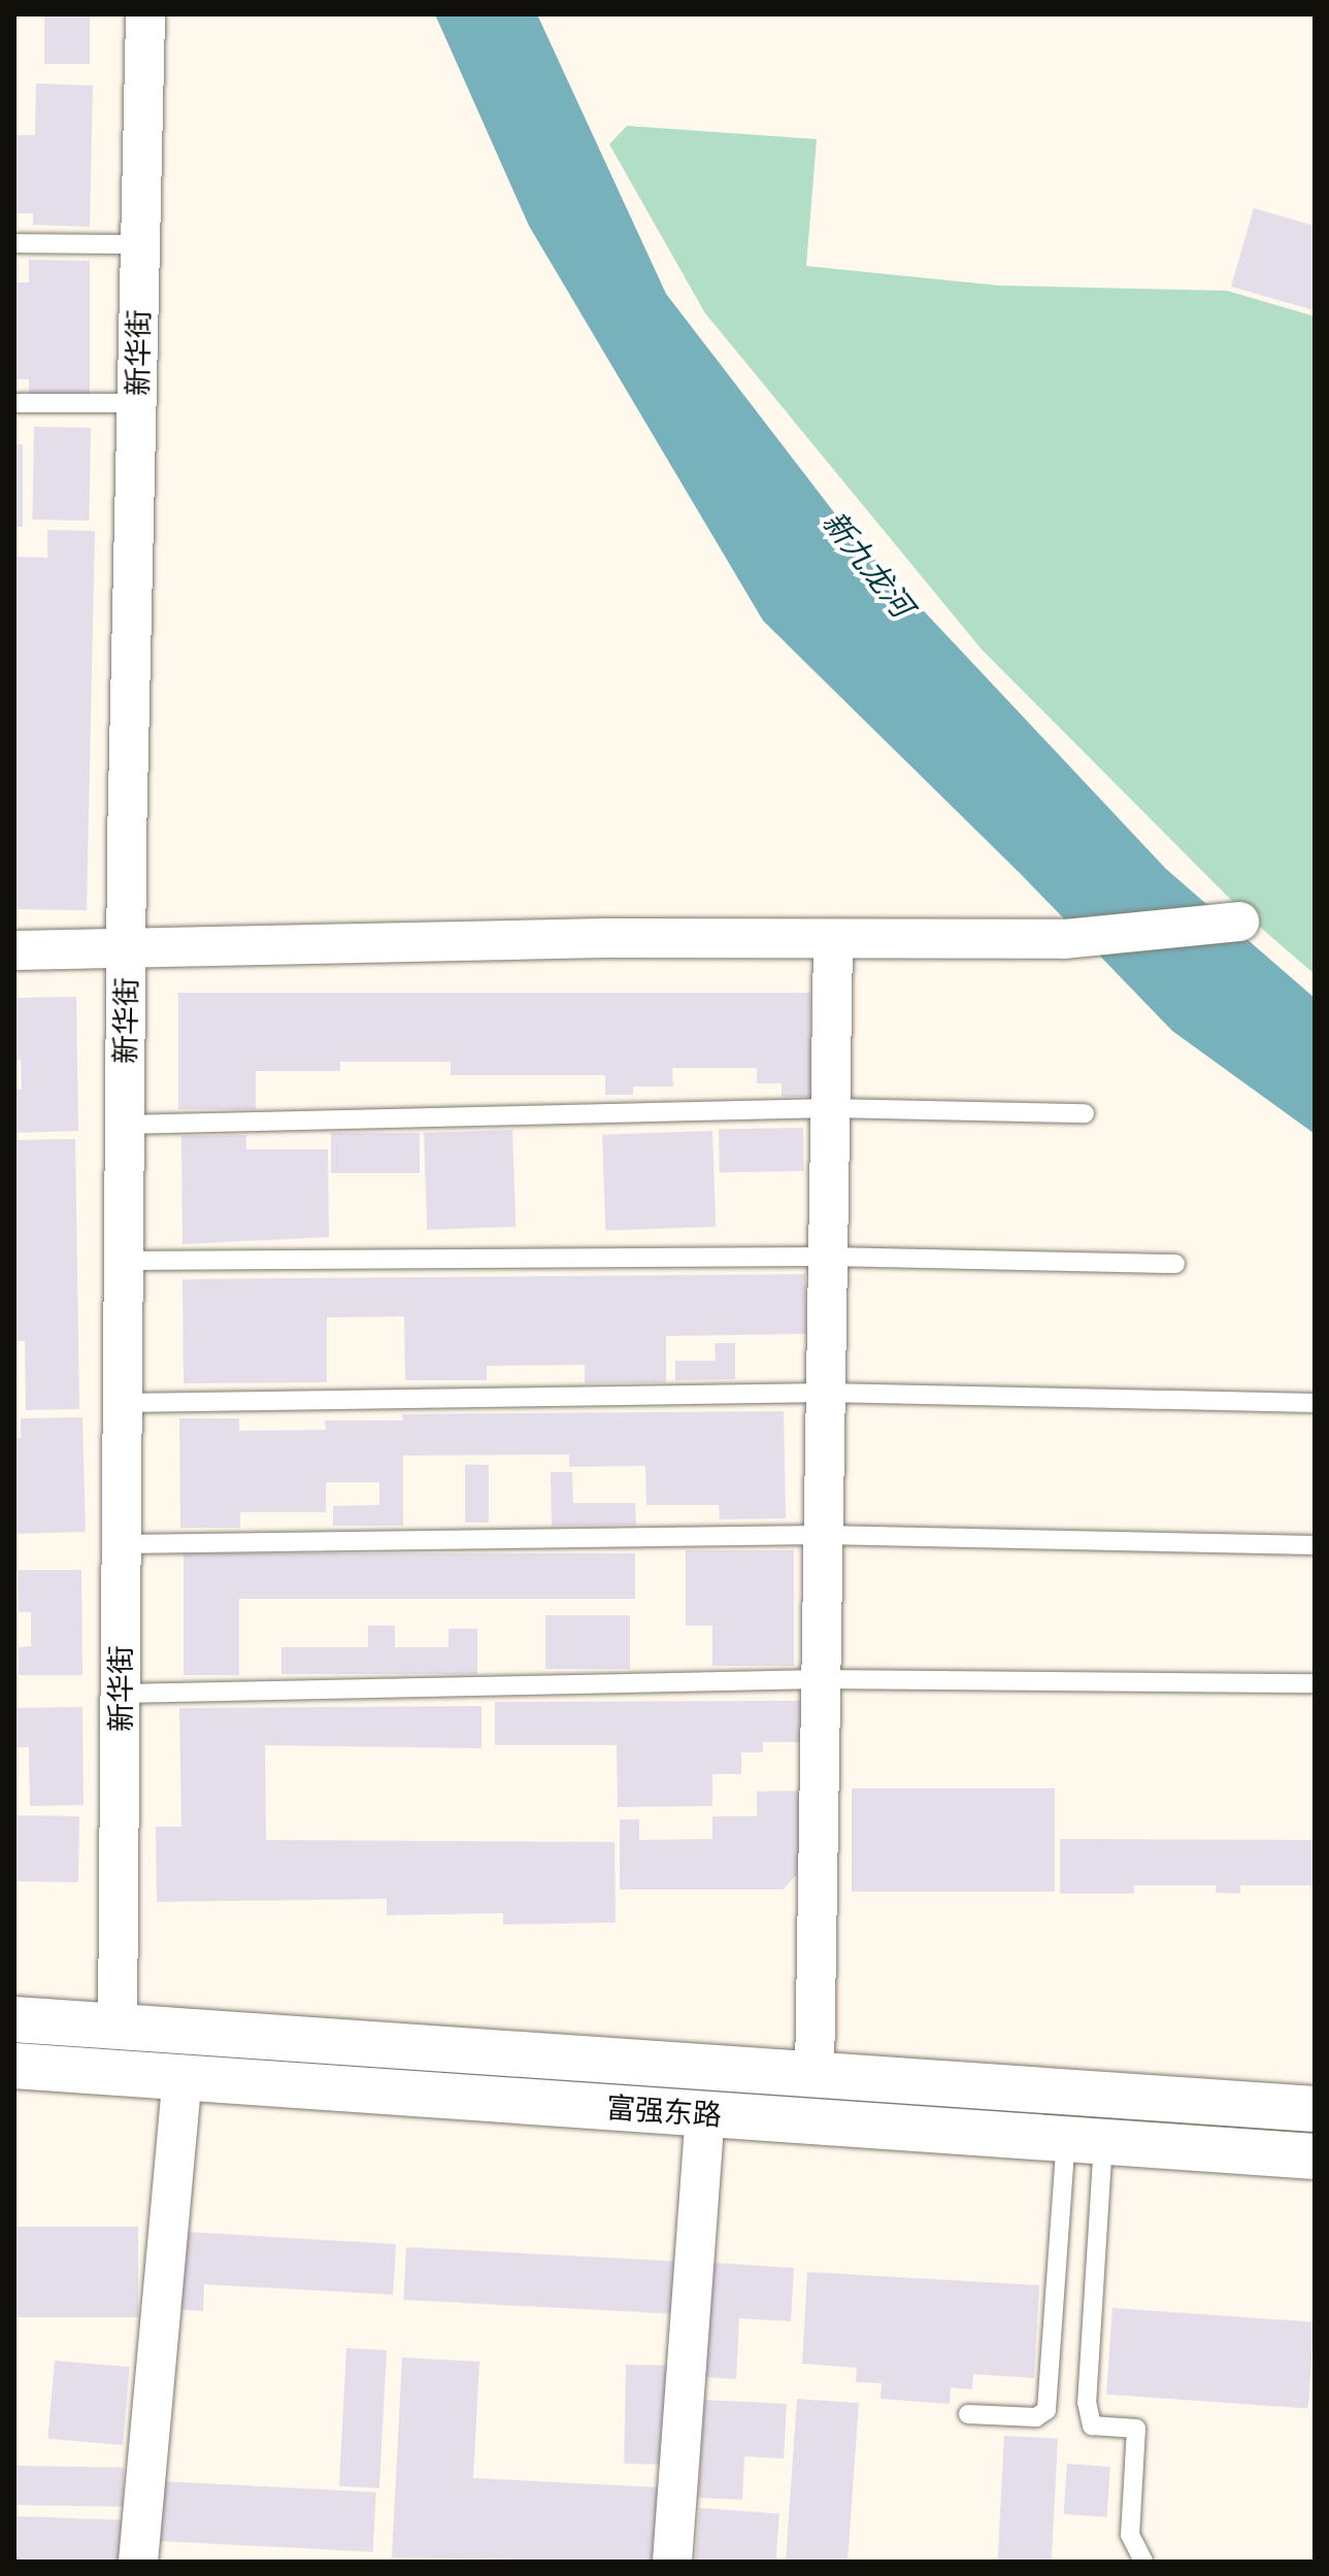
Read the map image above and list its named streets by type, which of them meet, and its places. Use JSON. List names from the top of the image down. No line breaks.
{"streets":{"main road":["富强东路"],"street":["新华街"]},"crossings":[["新华街","富强东路"]],"water":["新九龙河"]}
